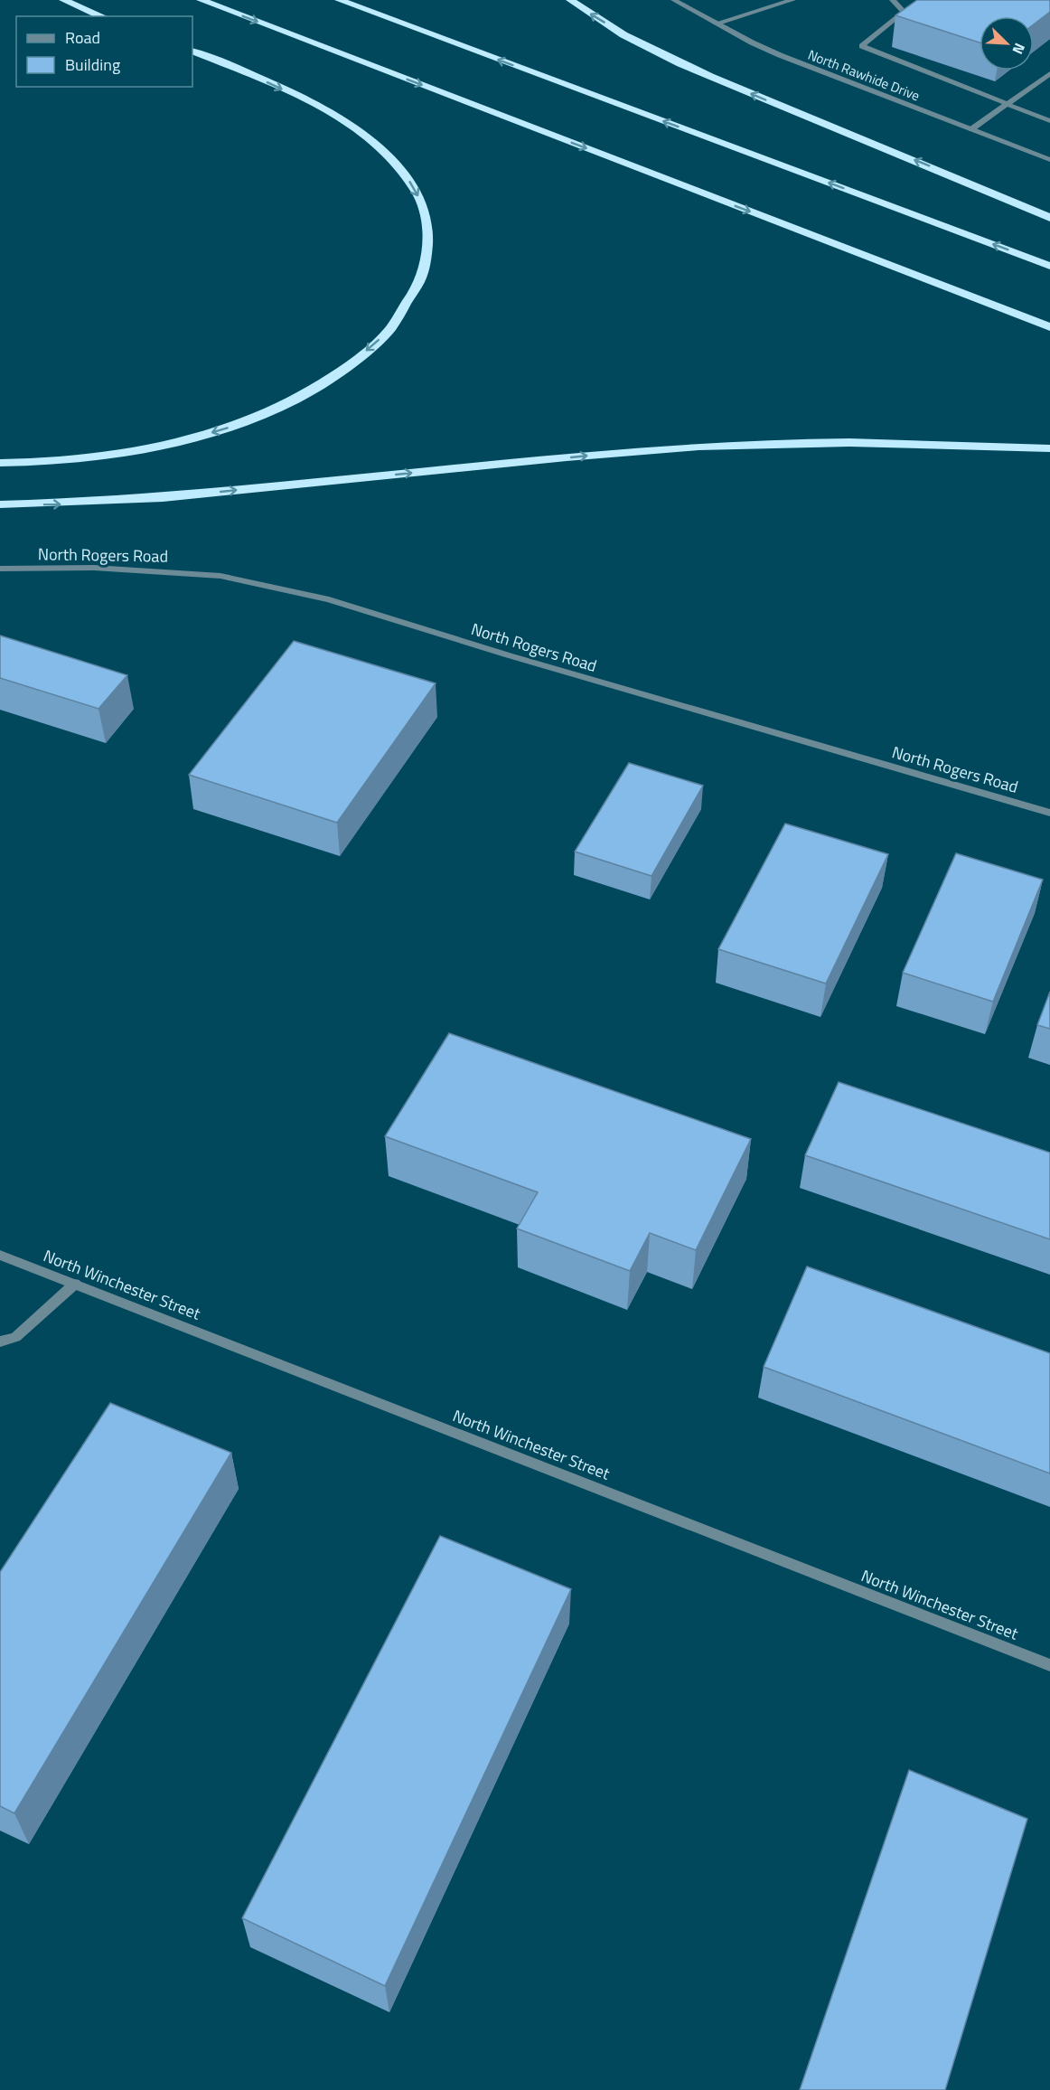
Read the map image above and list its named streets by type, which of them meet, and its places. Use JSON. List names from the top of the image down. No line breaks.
{"streets":{"street":["North Rawhide Drive","North Rogers Road","North Winchester Street"]},"legend":["Road","Building"],"north":"bottom right"}
